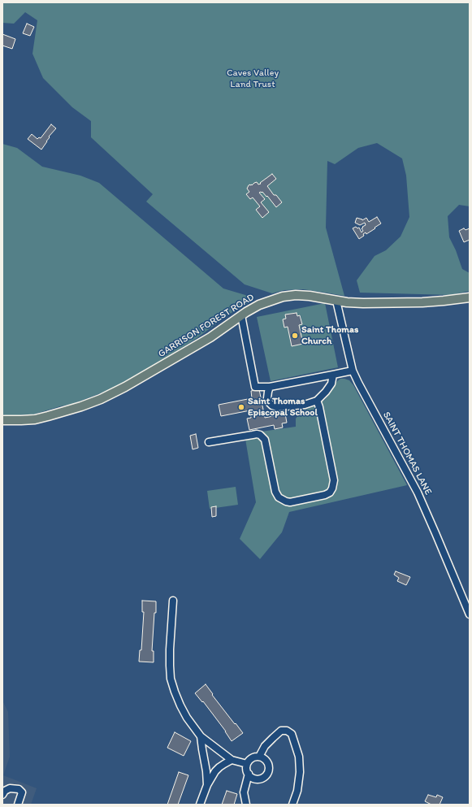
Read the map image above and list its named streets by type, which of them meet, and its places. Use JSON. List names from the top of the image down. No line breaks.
{"streets":{"main road":["GARRISON FOREST ROAD"],"street":["SAINT THOMAS LANE"]},"crossings":[["GARRISON FOREST ROAD","SAINT THOMAS LANE"]],"parks":["Caves Valley Land Trust"],"places":["Saint Thomas Church","Saint Thomas Episcopal School"]}
